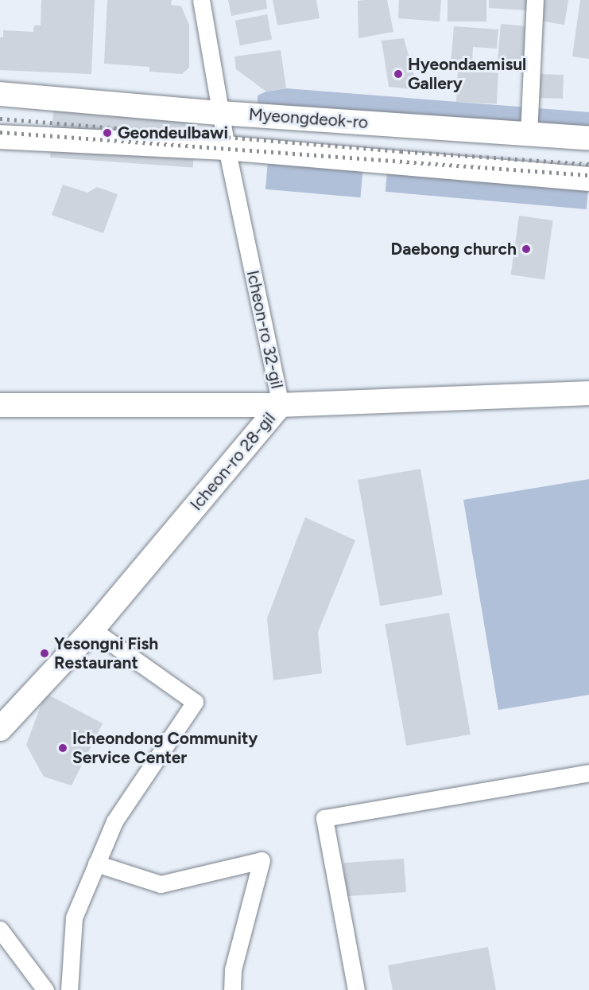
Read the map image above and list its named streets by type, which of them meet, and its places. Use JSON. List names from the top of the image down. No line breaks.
{"streets":{"main road":["Myeongdeok-ro","Icheon-ro 32-gil","Icheon-ro 28-gil"]},"crossings":[["Myeongdeok-ro","Icheon-ro 32-gil"],["Icheon-ro 32-gil","Icheon-ro 28-gil"]],"places":["Hyeondaemisul Gallery","Geondeulbawi","Daebong church","Yesongni Fish Restaurant","Icheondong Community Service Center"]}
